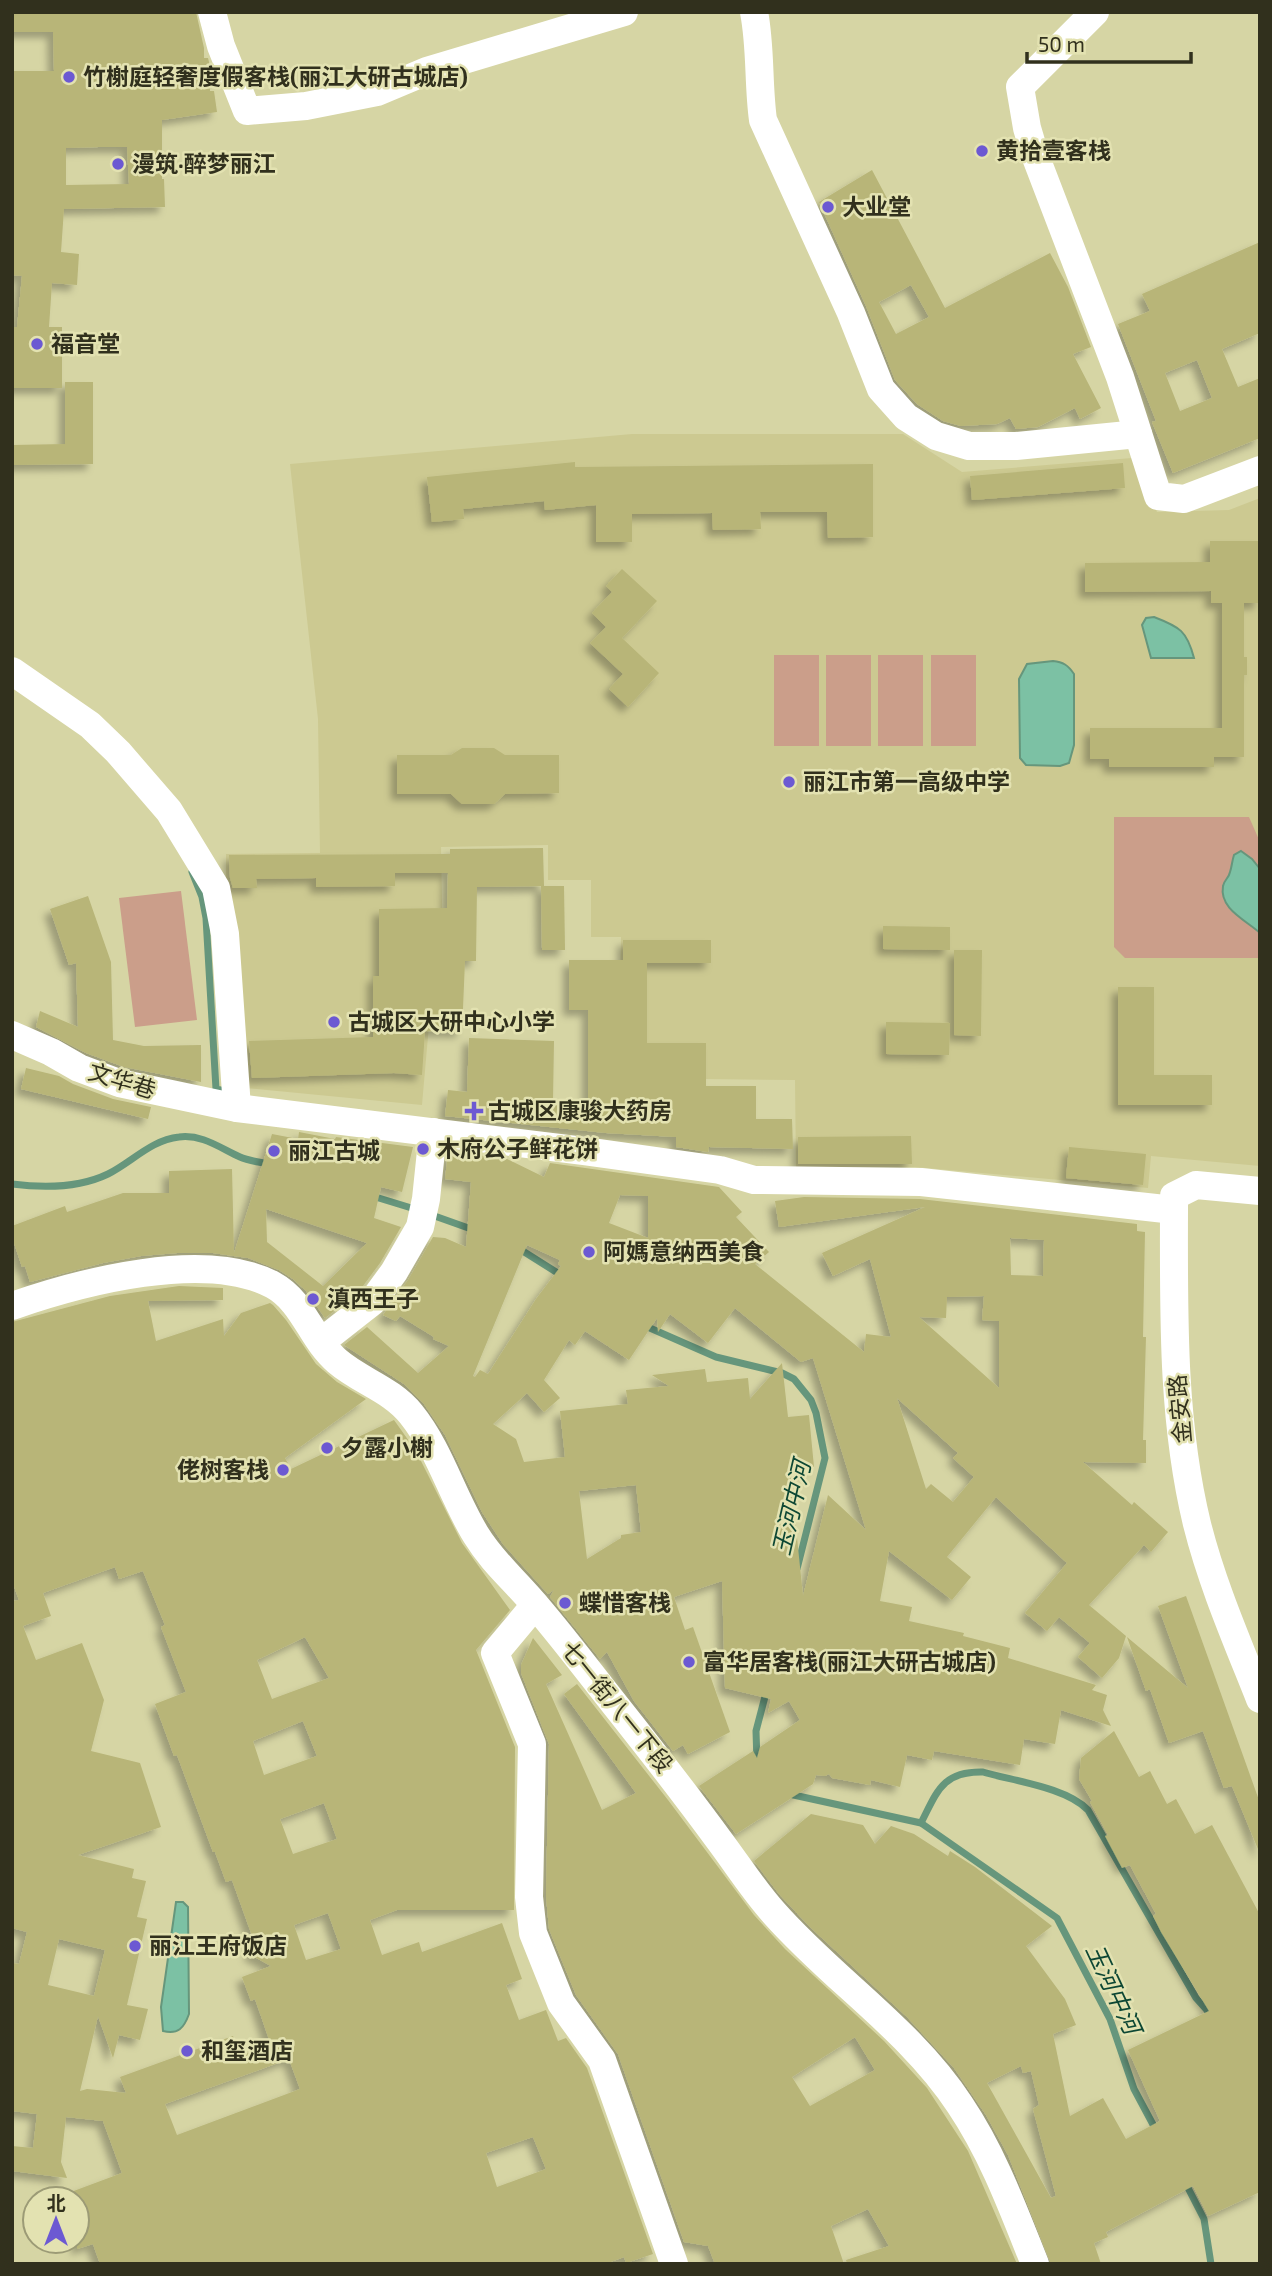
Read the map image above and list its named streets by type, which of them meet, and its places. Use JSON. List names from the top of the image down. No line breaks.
{"streets":{"street":["文华巷","金安路","七一街八一下段"]},"crossings":[["文华巷","金安路"]],"water":["玉河中河"],"places":{"other":["竹榭庭轻奢度假客栈(丽江大研古城店)","黄拾壹客栈","漫筑·醉梦丽江","大业堂","福音堂","丽江市第一高级中学","古城区大研中心小学","木府公子鲜花饼","丽江古城","阿媽意纳西美食","滇西王子","夕露小榭","佬树客栈","蝶惜客栈","富华居客栈(丽江大研古城店)","丽江王府饭店","和玺酒店"],"health":["古城区康骏大药房"]},"scale_bar":"50 m","north":"top"}
